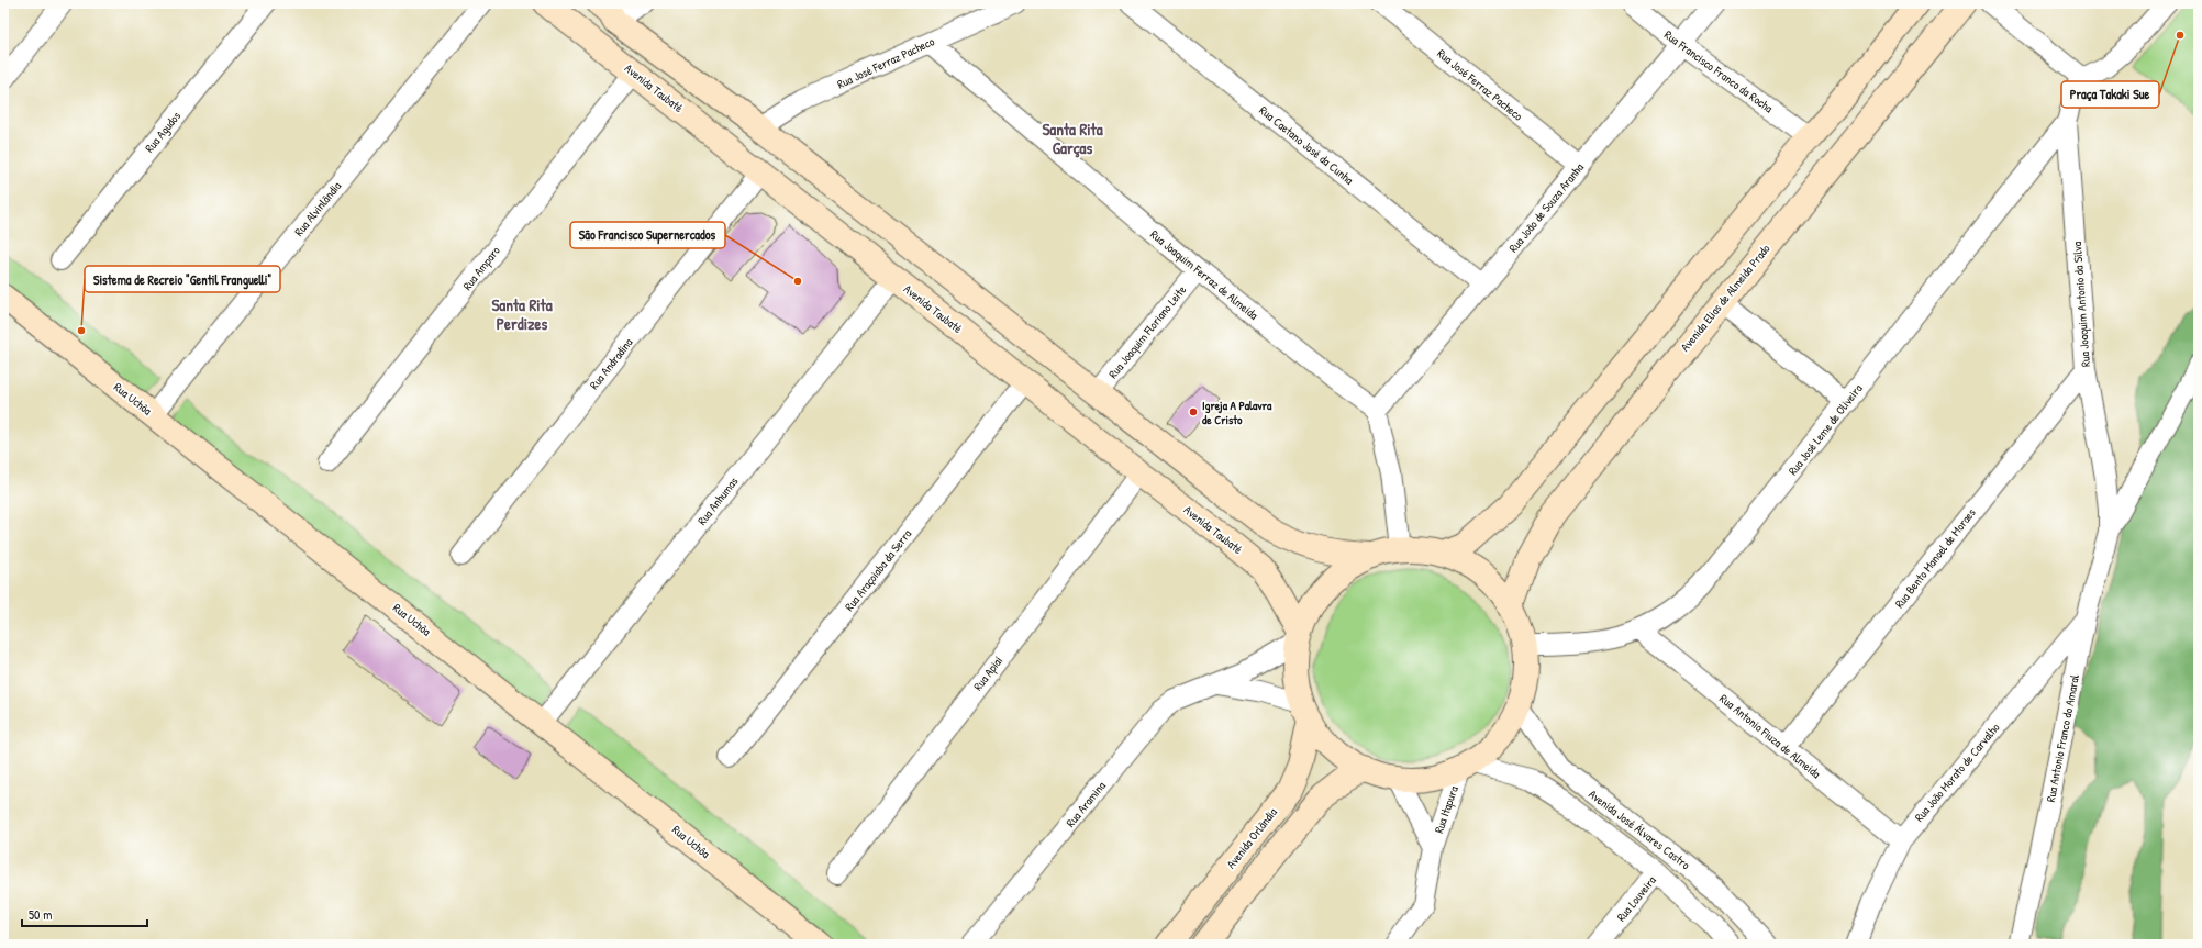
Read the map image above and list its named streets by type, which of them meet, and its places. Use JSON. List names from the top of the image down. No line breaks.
{"streets":{"street":["Rua José Ferraz Pacheco","Rua Francisco Franco da Rocha","Avenida Taubaté","Rua Agudos","Rua Caetano José da Cunha","Rua João de Souza Aranha","Rua Alvinlândia","Rua Amparo","Rua Joaquim Ferraz de Almeida","Avenida Elias de Almeida Prado","Rua Joaquim Antonio da Silva","Rua Joaquim Floriano Leite","Rua Andradina","Rua Uchôa","Rua José Leme de Oliveira","Rua Anhumas","Rua Bento Manoel de Moraes","Rua Araçoiaba da Serra","Rua Apiaí","Rua Antonio Fiuza de Almeida","Rua Antonio Franco do Amaral","Rua João Morato de Carvalho","Rua Aramina","Rua Itapura","Avenida José Álvares Castro","Avenida Orlândia","Rua Louveira"]},"crossings":[["Rua José Ferraz Pacheco","Rua João de Souza Aranha"],["Rua José Ferraz Pacheco","Rua Joaquim Ferraz de Almeida"],["Rua Francisco Franco da Rocha","Rua João de Souza Aranha"],["Avenida Taubaté","Rua Amparo"],["Avenida Taubaté","Rua Andradina"],["Avenida Taubaté","Rua Anhumas"],["Avenida Taubaté","Rua Araçoiaba da Serra"],["Avenida Taubaté","Rua Apiaí"],["Avenida Taubaté","Rua Aramina"],["Rua Caetano José da Cunha","Rua João de Souza Aranha"],["Rua João de Souza Aranha","Rua Joaquim Ferraz de Almeida"],["Rua Alvinlândia","Rua Uchôa"],["Rua Joaquim Ferraz de Almeida","Rua Joaquim Floriano Leite"],["Rua Joaquim Antonio da Silva","Rua José Leme de Oliveira"],["Rua Joaquim Antonio da Silva","Rua Bento Manoel de Moraes"],["Rua Joaquim Antonio da Silva","Rua Antonio Franco do Amaral"],["Rua Uchôa","Rua Anhumas"],["Rua José Leme de Oliveira","Rua Antonio Fiuza de Almeida"],["Rua Bento Manoel de Moraes","Rua Antonio Fiuza de Almeida"],["Rua Antonio Fiuza de Almeida","Rua João Morato de Carvalho"],["Rua Antonio Franco do Amaral","Rua João Morato de Carvalho"],["Rua Aramina","Avenida Orlândia"],["Rua Itapura","Avenida José Álvares Castro"],["Avenida José Álvares Castro","Rua Louveira"]],"districts":["Santa Rita Garças","Santa Rita Perdizes"],"places":["Praça Takaki Sue","São Francisco Supernercados","Sistema de Recreio \"Gentil Franguelli\"","Igreja A Palavra de Cristo"],"scale_bar":"50 m"}
